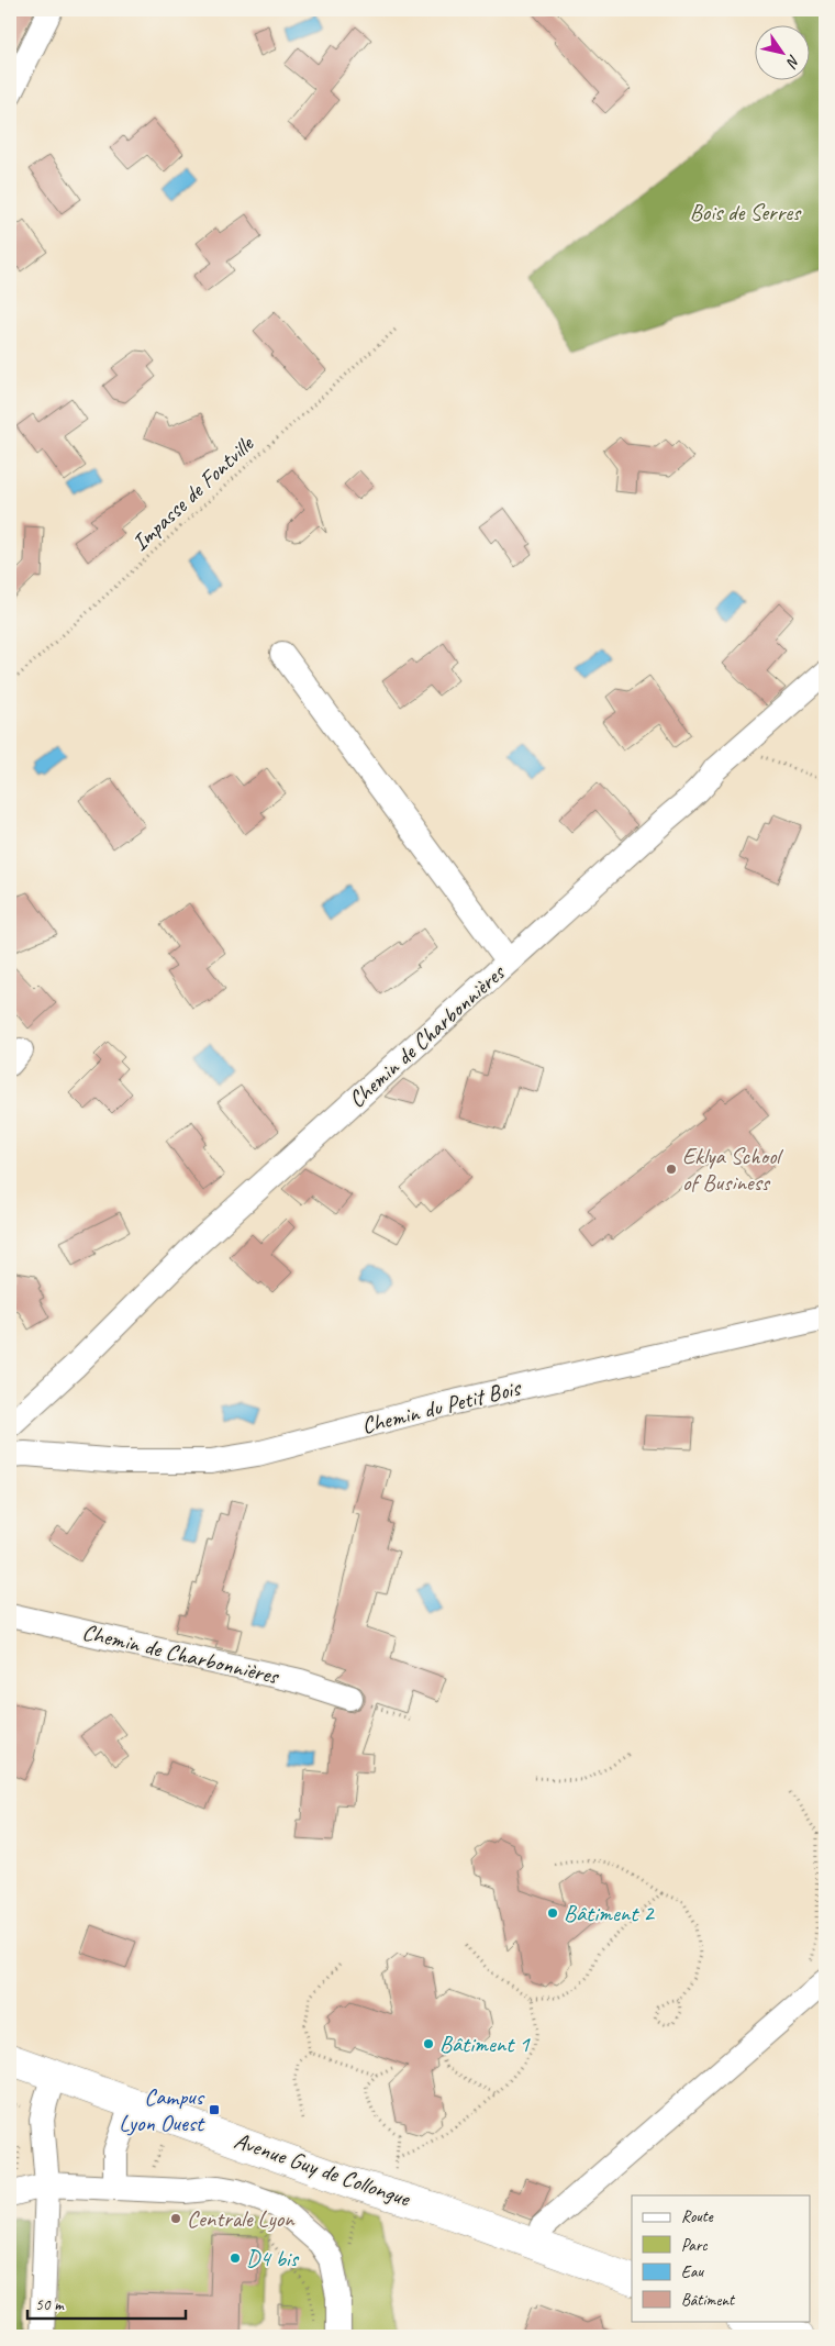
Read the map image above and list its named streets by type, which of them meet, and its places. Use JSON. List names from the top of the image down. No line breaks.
{"streets":{"main road":["Avenue Guy de Collongue"],"street":["Chemin de Charbonnières","Chemin du Petit Bois"],"path":["Impasse de Fontville"]},"parks":["Bois de Serres"],"places":{"other":["Eklya School of Business","Bâtiment 2","Bâtiment 1","Centrale Lyon","D4 bis"],"transit":["Campus Lyon Ouest"]},"legend":["Route","Parc","Eau","Bâtiment"],"scale_bar":"50 m","north":"bottom right"}
